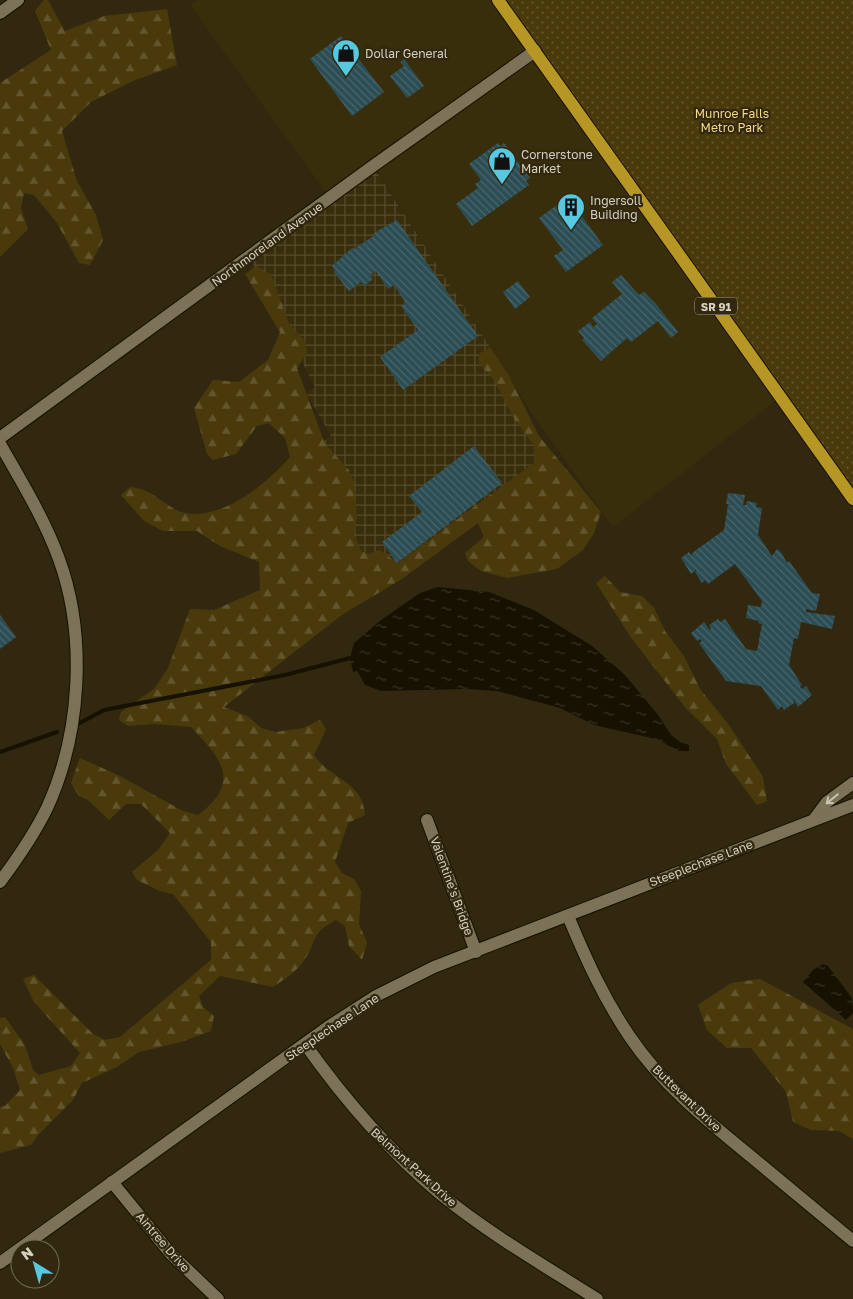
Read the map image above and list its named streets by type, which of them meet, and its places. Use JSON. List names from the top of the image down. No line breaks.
{"streets":{"main road":["SR 91"],"street":["Northmoreland Avenue","Steeplechase Lane","Valentine's Bridge","Buttevant Drive","Belmont Park Drive","Aintree Drive"]},"crossings":[["Northmoreland Avenue","SR 91"],["Steeplechase Lane","Valentine's Bridge"],["Steeplechase Lane","Buttevant Drive"],["Steeplechase Lane","Belmont Park Drive"],["Steeplechase Lane","Aintree Drive"]],"parks":["Munroe Falls Metro Park"],"places":{"shop":["Dollar General","Cornerstone Market"],"building":["Ingersoll Building"]},"north":"top left"}
